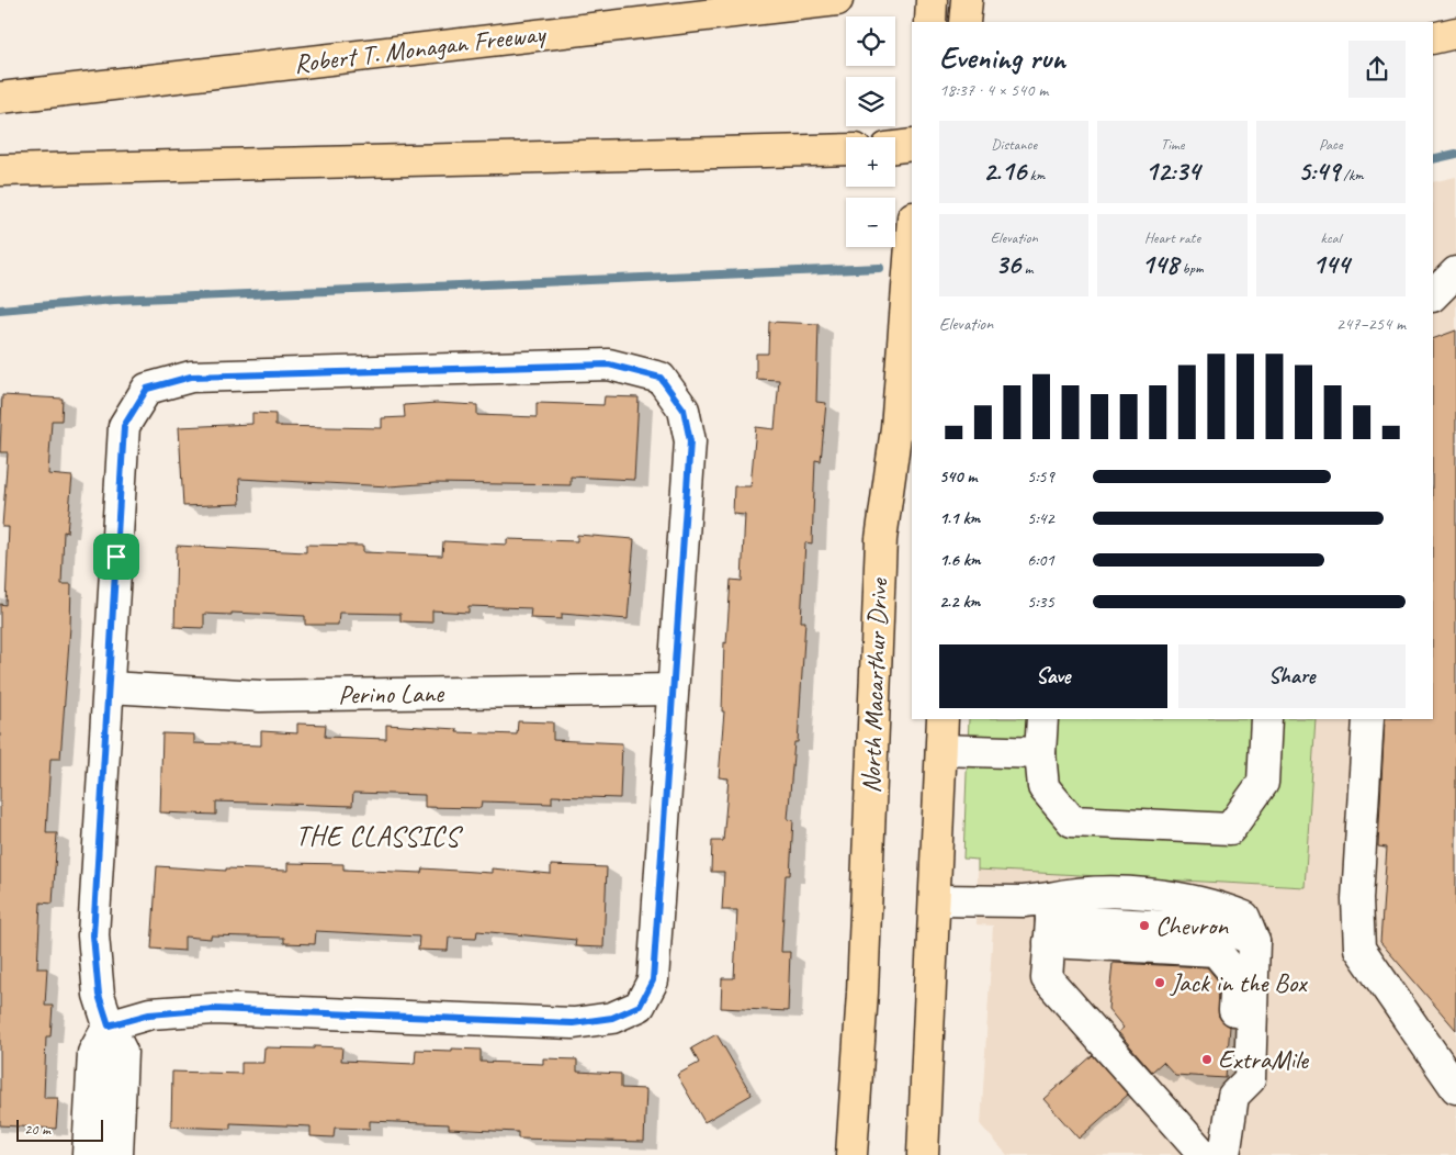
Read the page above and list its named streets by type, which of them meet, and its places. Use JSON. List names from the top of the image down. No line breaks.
{"streets":{"main road":["Robert T. Monagan Freeway","North Macarthur Drive"],"street":["Perino Lane"]},"districts":["THE CLASSICS"],"places":["Chevron","Jack in the Box","ExtraMile"],"scale_bar":"20 m","page":{"map_buttons":["+","−"],"heading":["Evening run","18:37 · 4 × 540 m"],"stats":[["Distance","2.16 km"],["Time","12:34"],["Pace","5:49 /km"],["Elevation","36 m"],["Heart rate","148 bpm"],["kcal","144"]],"chart":["Elevation","247–254 m"],"list":[{"name":"540 m","note":"5:59"},{"name":"1.1 km","note":"5:42"},{"name":"1.6 km","note":"6:01"},{"name":"2.2 km","note":"5:35"}],"buttons":["Save","Share"],"scale":"20 m"}}
